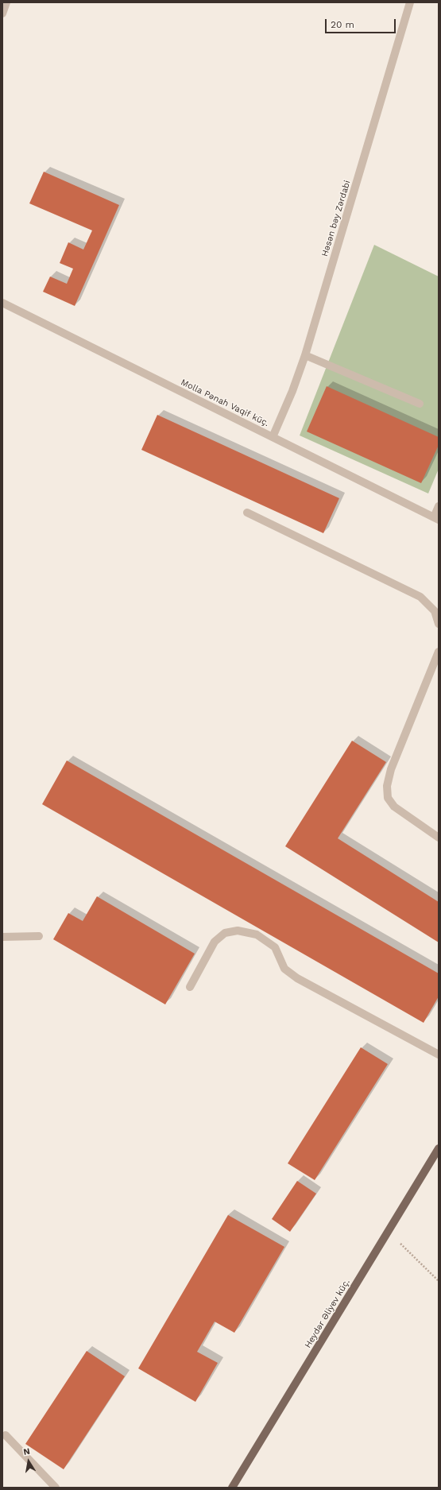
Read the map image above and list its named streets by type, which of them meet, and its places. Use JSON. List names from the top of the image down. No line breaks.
{"streets":{"main road":["Heydər Əliyev küç."],"street":["Həsən bəy Zərdabi","Molla Pənah Vaqif küç."]},"crossings":[["Həsən bəy Zərdabi","Molla Pənah Vaqif küç."]],"scale_bar":"20 m","north":"top"}
